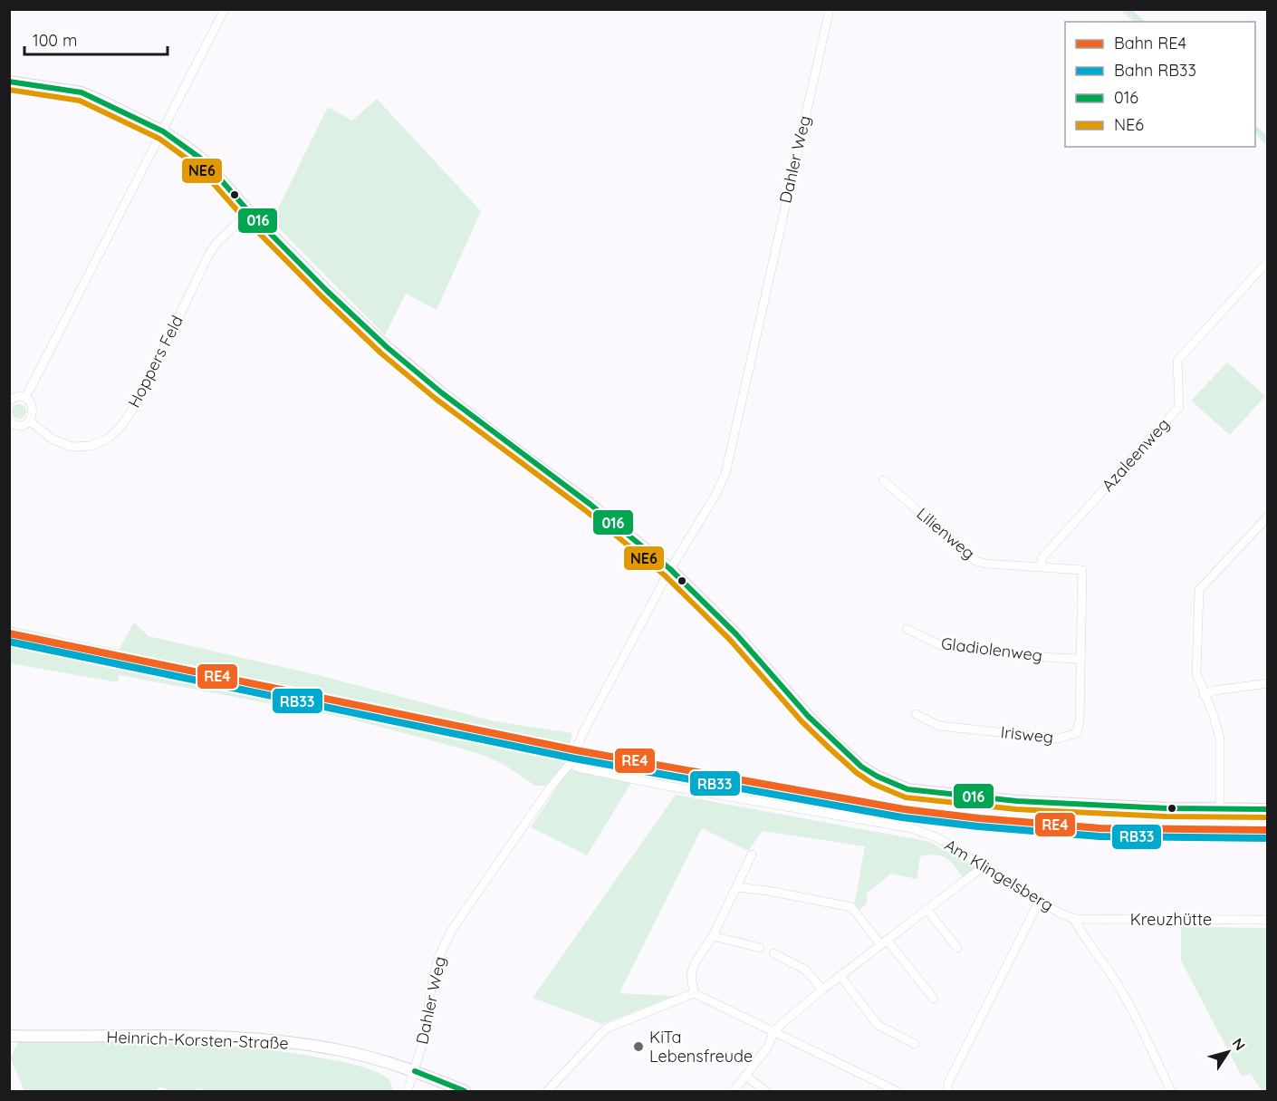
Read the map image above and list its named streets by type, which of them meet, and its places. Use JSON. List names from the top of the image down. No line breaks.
{"streets":{"main road":["Heinrich-Korsten-Straße"],"street":["Dahler Weg","Hoppers Feld","Azaleenweg","Lilienweg","Gladiolenweg","Irisweg","Am Klingelsberg","Kreuzhütte"]},"crossings":[["Dahler Weg","Am Klingelsberg"],["Dahler Weg","Heinrich-Korsten-Straße"],["Azaleenweg","Lilienweg"],["Lilienweg","Irisweg"],["Gladiolenweg","Irisweg"],["Am Klingelsberg","Kreuzhütte"]],"places":["KiTa Lebensfreude"],"lines":["transit line 016","transit line NE6","rail line RE4","rail line RB33"],"legend":["Bahn RE4","Bahn RB33","016","NE6"],"scale_bar":"100 m","north":"top right"}
